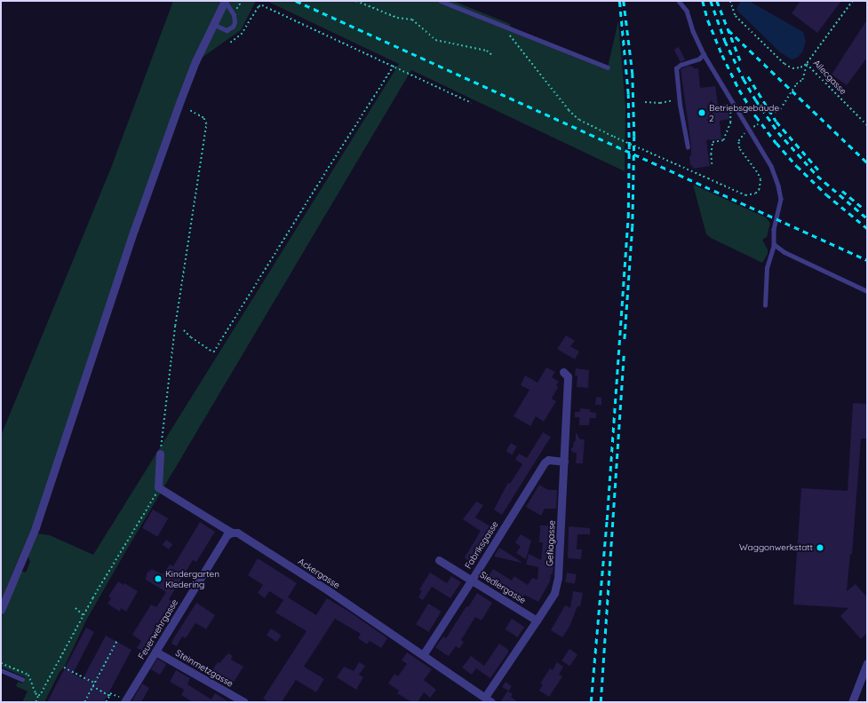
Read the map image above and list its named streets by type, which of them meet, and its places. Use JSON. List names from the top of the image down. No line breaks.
{"streets":{"street":["Gefiagasse","Fabriksgasse","Ackergasse","Siedlergasse","Feuerwehrgasse","Steinmetzgasse"],"path":["Ailecgasse"]},"crossings":[["Gefiagasse","Fabriksgasse"],["Gefiagasse","Ackergasse"],["Gefiagasse","Siedlergasse"],["Fabriksgasse","Ackergasse"],["Fabriksgasse","Siedlergasse"],["Ackergasse","Feuerwehrgasse"],["Feuerwehrgasse","Steinmetzgasse"]],"places":["Betriebsgebäude 2","Waggonwerkstatt","Kindergarten Kledering"]}
